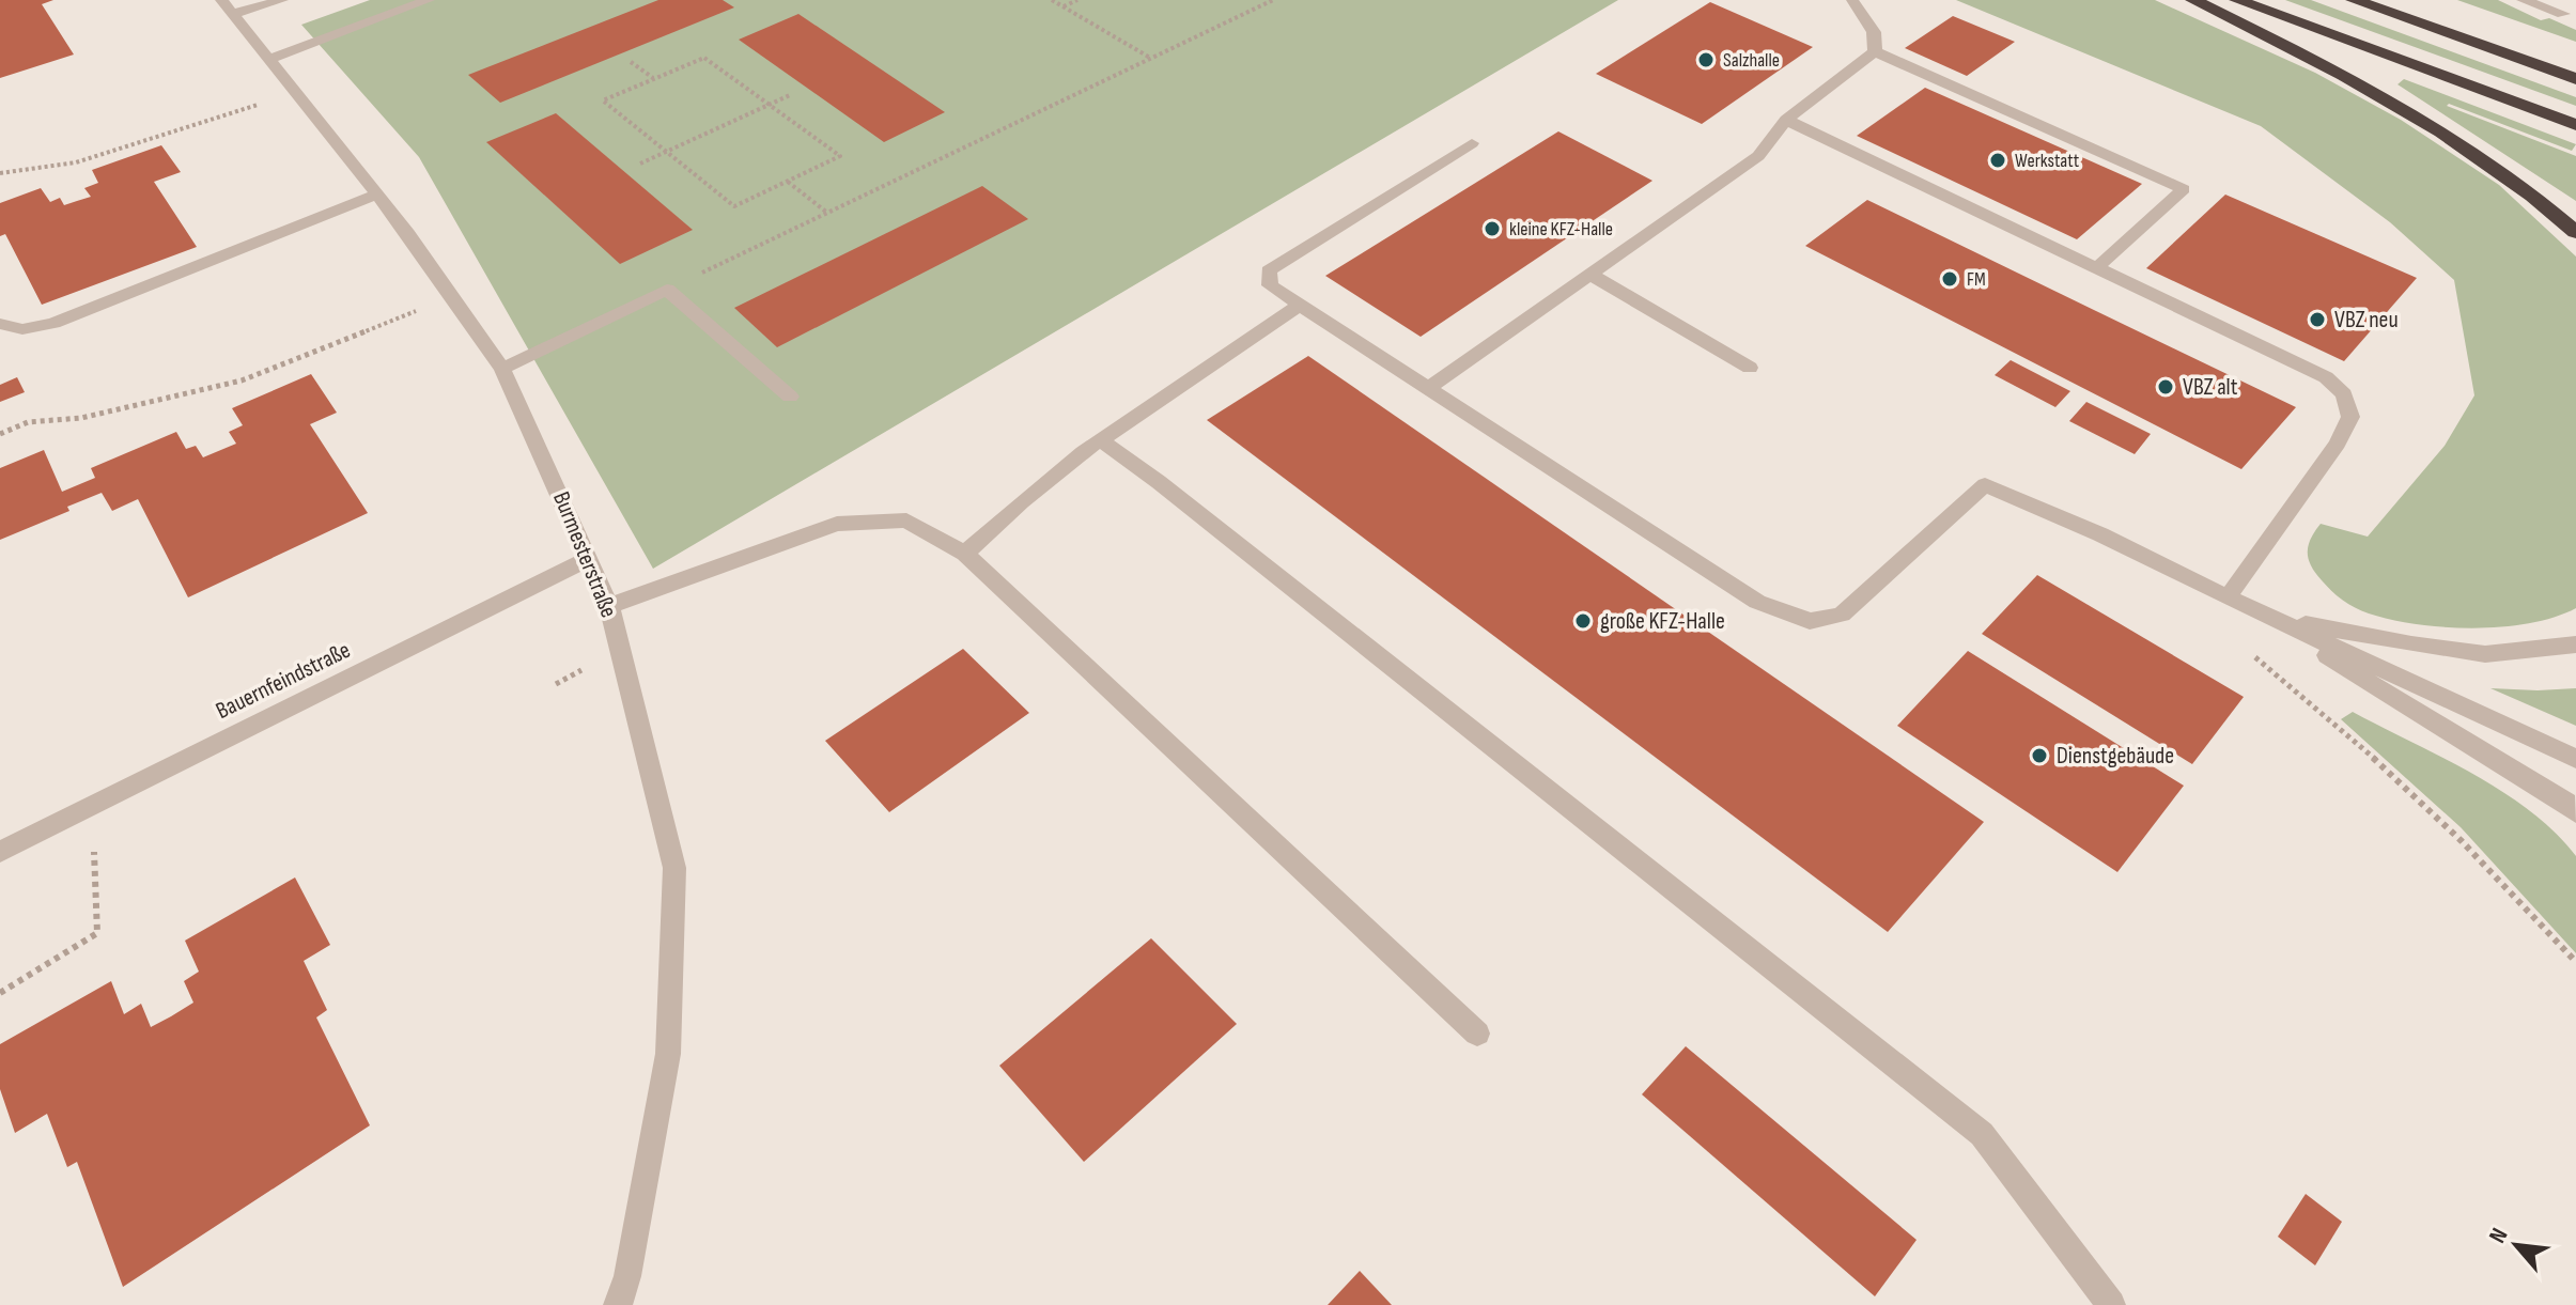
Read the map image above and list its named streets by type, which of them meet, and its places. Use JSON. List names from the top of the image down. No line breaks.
{"streets":{"street":["Burmesterstraße","Bauernfeindstraße"]},"crossings":[["Burmesterstraße","Bauernfeindstraße"]],"places":["Salzhalle","Werkstatt","kleine KFZ-Halle","FM","VBZ neu","VBZ alt","große KFZ-Halle","Dienstgebäude"],"north":"top left"}
